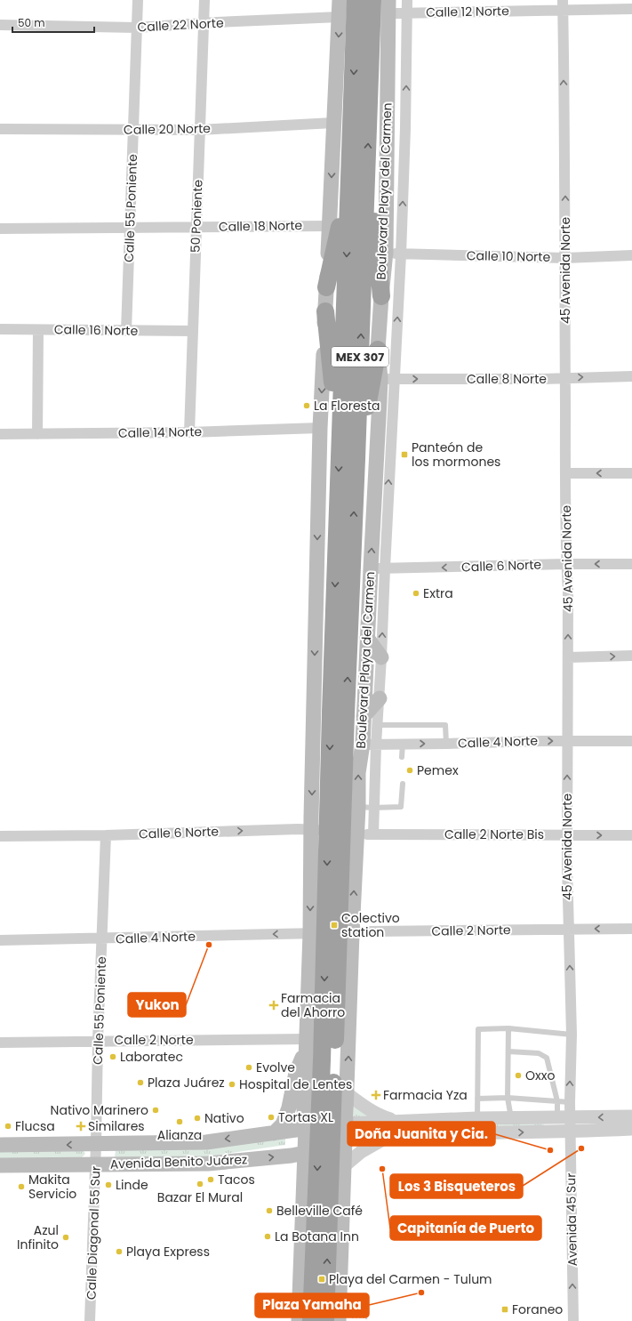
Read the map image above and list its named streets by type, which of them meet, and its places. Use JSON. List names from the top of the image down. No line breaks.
{"streets":{"highway":["MEX 307"],"main road":["Boulevard Playa del Carmen","Avenida Benito Juárez"],"street":["Calle 12 Norte","Calle 22 Norte","Calle 20 Norte","Calle 55 Poniente","50 Poniente","Calle 18 Norte","Calle 10 Norte","45 Avenida Norte","Calle 16 Norte","Calle 8 Norte","Calle 14 Norte","Calle 6 Norte","Calle 4 Norte","Calle 2 Norte Bis","Calle 2 Norte","Avenida 45 Sur","Calle Diagonal 55 Sur"]},"crossings":[["Calle 12 Norte","Boulevard Playa del Carmen"],["Calle 12 Norte","45 Avenida Norte"],["Calle 22 Norte","Calle 55 Poniente"],["Calle 22 Norte","50 Poniente"],["Calle 20 Norte","Calle 55 Poniente"],["Calle 20 Norte","50 Poniente"],["Boulevard Playa del Carmen","Calle 10 Norte"],["Boulevard Playa del Carmen","MEX 307"],["Boulevard Playa del Carmen","Calle 8 Norte"],["Boulevard Playa del Carmen","Calle 6 Norte"],["Boulevard Playa del Carmen","Calle 4 Norte"],["Boulevard Playa del Carmen","Calle 2 Norte Bis"],["Boulevard Playa del Carmen","Calle 2 Norte"],["Boulevard Playa del Carmen","Avenida Benito Juárez"],["Calle 55 Poniente","Calle 18 Norte"],["Calle 55 Poniente","Calle 16 Norte"],["Calle 55 Poniente","Calle 6 Norte"],["Calle 55 Poniente","Calle 4 Norte"],["Calle 55 Poniente","Calle 2 Norte"],["Calle 55 Poniente","Avenida Benito Juárez"],["Calle 55 Poniente","Calle Diagonal 55 Sur"],["50 Poniente","Calle 18 Norte"],["50 Poniente","Calle 16 Norte"],["50 Poniente","Calle 14 Norte"],["Calle 10 Norte","45 Avenida Norte"],["45 Avenida Norte","Calle 8 Norte"],["45 Avenida Norte","Calle 6 Norte"],["45 Avenida Norte","Calle 4 Norte"],["45 Avenida Norte","Calle 2 Norte Bis"],["45 Avenida Norte","Calle 2 Norte"],["45 Avenida Norte","Avenida Benito Juárez"],["45 Avenida Norte","Avenida 45 Sur"],["Calle 6 Norte","Calle 2 Norte Bis"],["Calle 4 Norte","Calle 2 Norte"],["Avenida Benito Juárez","Avenida 45 Sur"],["Avenida Benito Juárez","Calle Diagonal 55 Sur"]],"one_way":["45 Avenida Norte","Calle 8 Norte","Avenida 45 Sur"],"places":{"other":["La Floresta","Extra","Pemex","Yukon","Laboratec","Evolve","Oxxo","Plaza Juárez","Hospital de Lentes","Nativo Marinero","Tortas XL","Nativo","Alianza","Flucsa","Los 3 Bisqueteros","Doña Juanita y Cia.","Capitanía de Puerto","Tacos","Bazar El Mural","Linde","Makita Servicio","Belleville Café","La Botana Inn","Azul Infinito","Playa Express","Plaza Yamaha"],"transit":["Panteón de los mormones","Colectivo station","Playa del Carmen - Tulum","Foraneo"],"health":["Farmacia del Ahorro","Farmacia Yza","Similares"]},"scale_bar":"50 m"}
